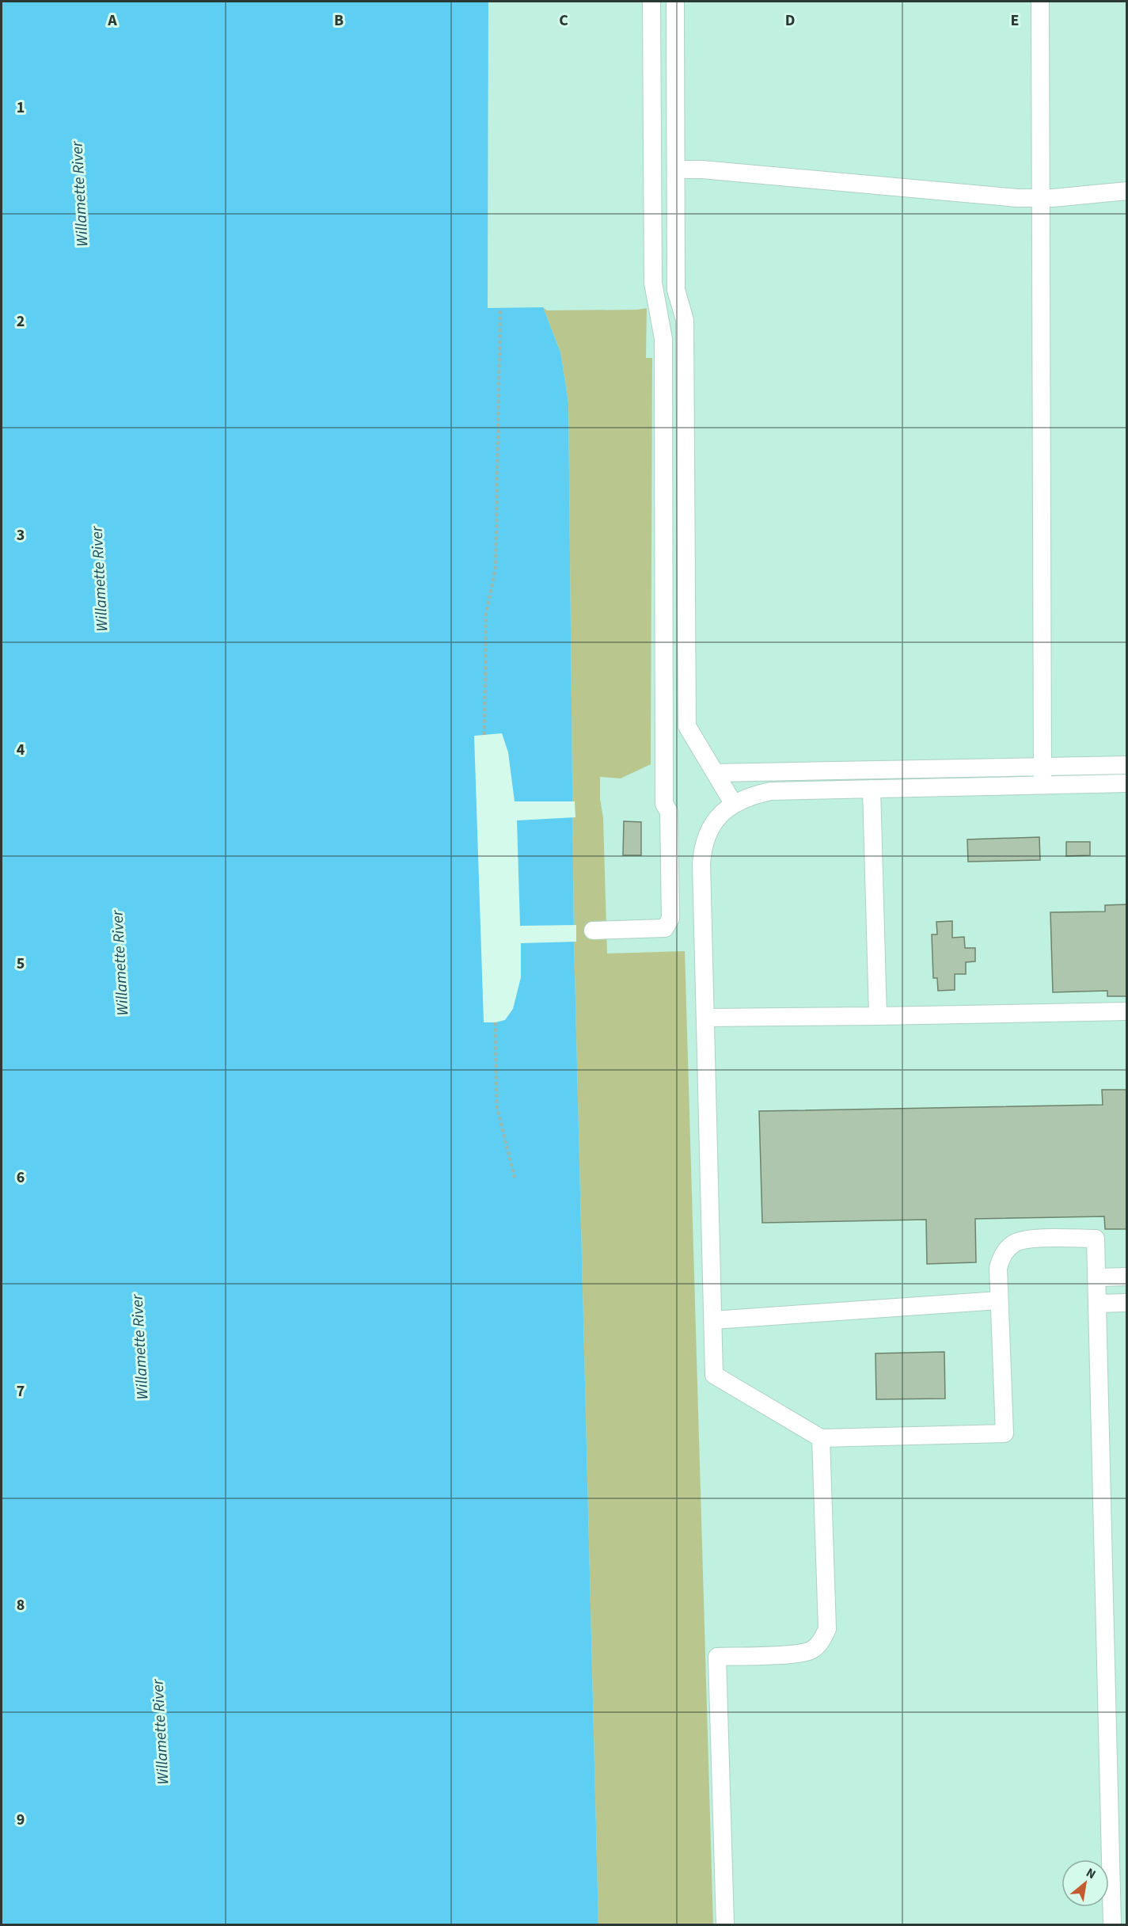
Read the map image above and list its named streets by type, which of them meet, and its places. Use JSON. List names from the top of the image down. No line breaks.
{"water":["Willamette River"],"north":"top right","grid":{"columns":["A","B","C","D","E"],"rows":["1","2","3","4","5","6","7","8","9"]}}
